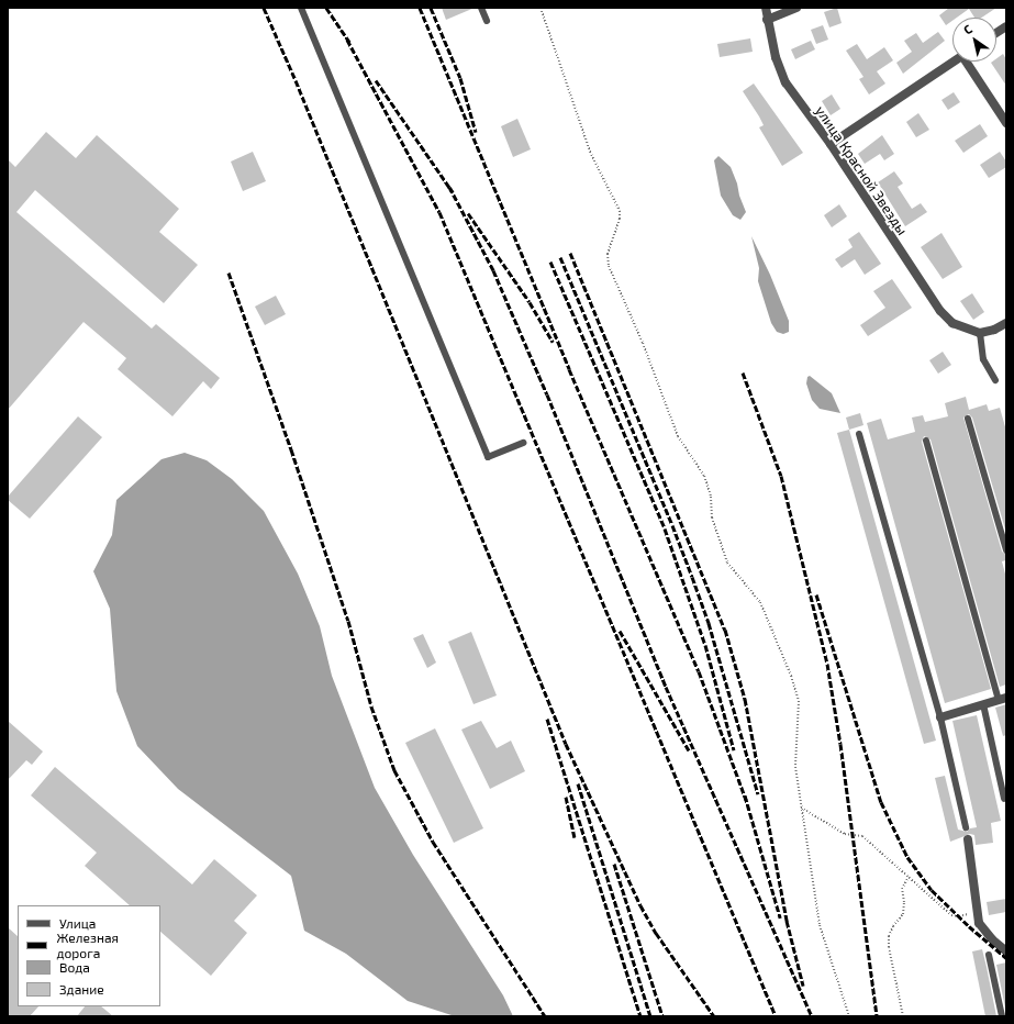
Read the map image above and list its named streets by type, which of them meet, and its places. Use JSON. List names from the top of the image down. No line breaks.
{"streets":{"street":["улица Красной Звезды"]},"legend":["Улица","Железная дорога","Вода","Здание"],"north":"top left"}
